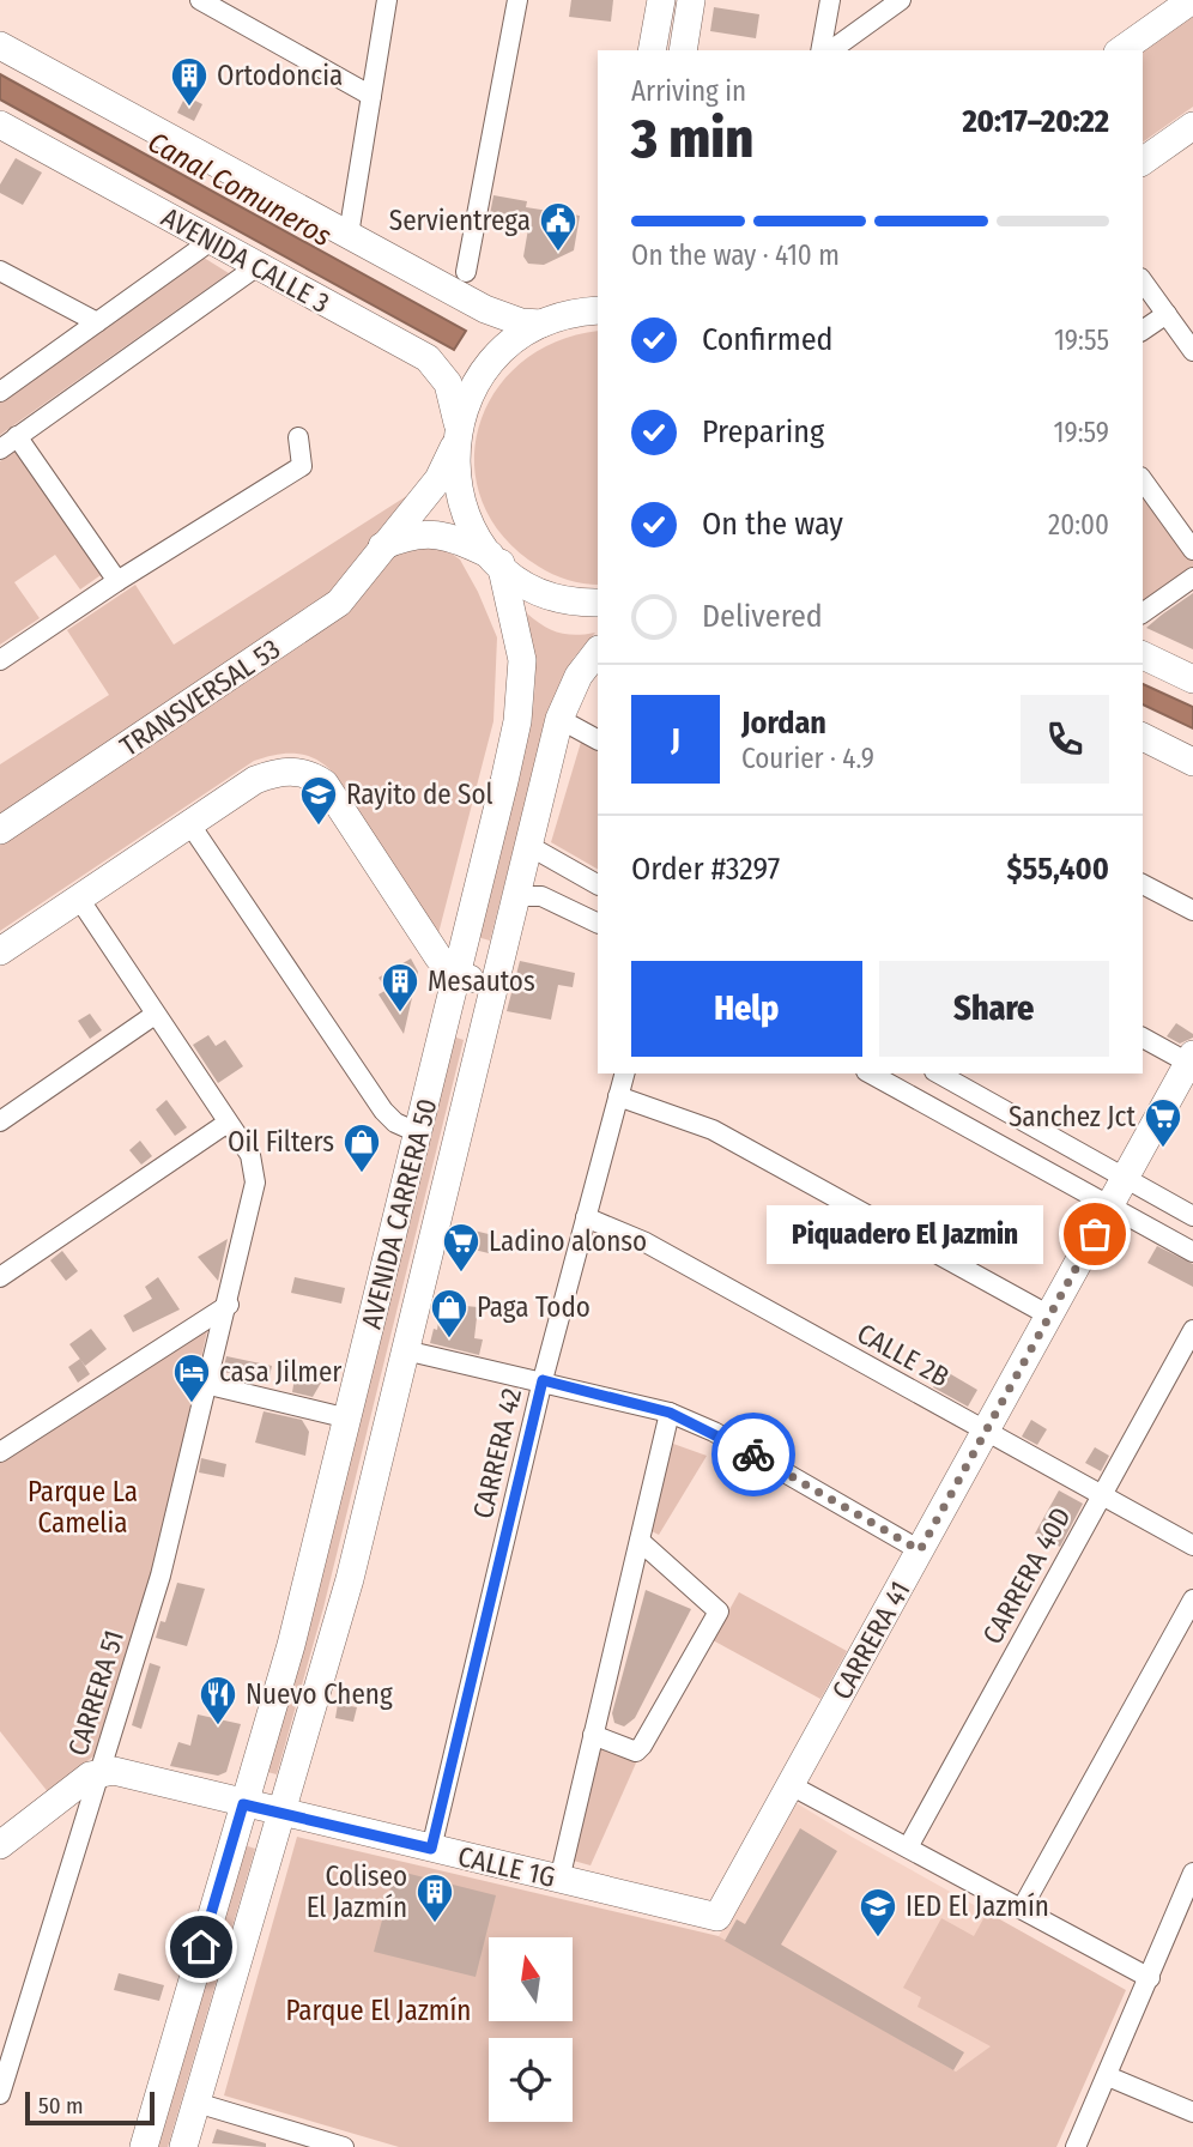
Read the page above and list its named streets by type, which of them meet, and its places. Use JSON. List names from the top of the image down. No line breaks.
{"streets":{"main road":["AVENIDA CALLE 3","TRANSVERSAL 53","AVENIDA CARRERA 50","CARRERA 41","CALLE 1G"],"street":["CALLE 2B","CARRERA 42","CARRERA 40D","CARRERA 51"]},"crossings":[["AVENIDA CALLE 3","TRANSVERSAL 53"],["AVENIDA CALLE 3","AVENIDA CARRERA 50"],["AVENIDA CARRERA 50","CALLE 1G"],["CALLE 2B","CARRERA 42"],["CALLE 2B","CARRERA 40D"],["CALLE 2B","CARRERA 41"],["CARRERA 42","CALLE 1G"],["CARRERA 41","CALLE 1G"],["CARRERA 51","CALLE 1G"]],"water":["Canal Comuneros"],"parks":["Parque La Camelia","Parque El Jazmín"],"places":{"building":["Ortodoncia","Mesautos","Coliseo El Jazmín"],"public building":["Servientrega"],"school or university":["Rayito de Sol","IED El Jazmín"],"supermarket":["Sanchez Jct","Ladino alonso"],"shop":["Oil Filters","Paga Todo"],"other":["Piquadero El Jazmin"],"hotel":["casa Jilmer"],"restaurant":["Nuevo Cheng"]},"scale_bar":"50 m","north":"top","page":{"heading":["3 min","Arriving in","20:17–20:22"],"panel":["Jordan","Courier · 4.9","Order #3297","$55,400"],"bar":"On the way · 410 m","list":[["Confirmed","19:55"],["Preparing","19:59"],["On the way","20:00"],"Delivered"],"round":"J","buttons":["Help","Share"],"bubble":"Piquadero El Jazmin","scale":"50 m"}}
